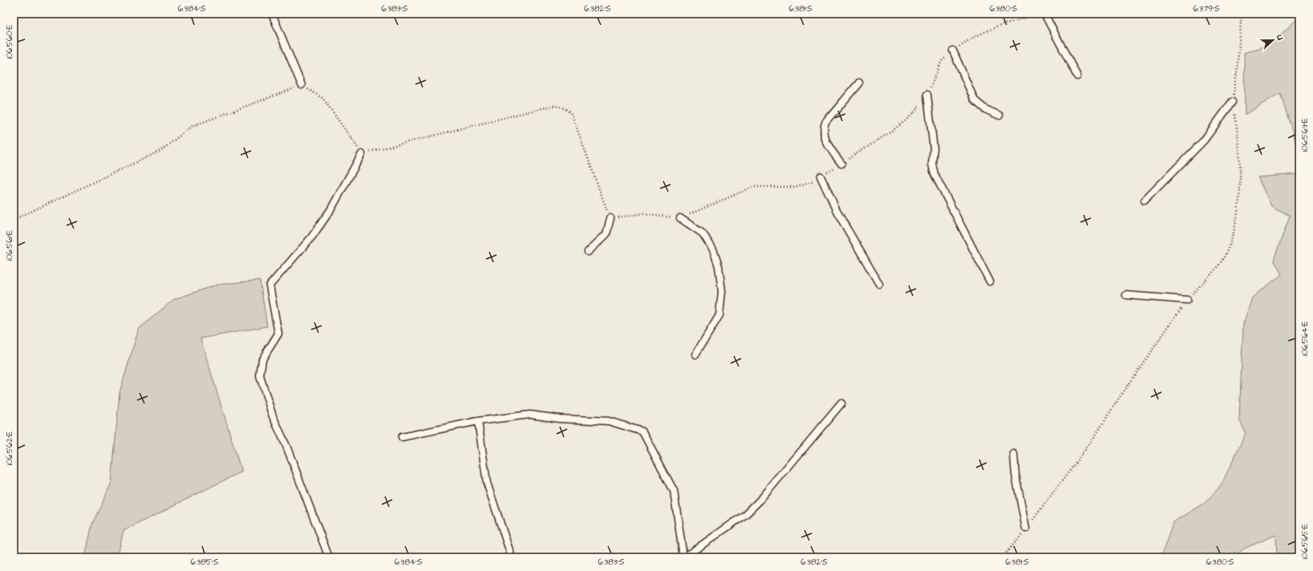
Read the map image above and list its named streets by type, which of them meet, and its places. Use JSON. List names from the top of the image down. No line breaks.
{"north":"right","coordinates":["6.384°S","6.383°S","6.382°S","6.381°S","6.380°S","6.379°S","106.560°E","106.563°E","106.561°E","106.564°E","106.562°E","106.565°E","6.385°S"]}
